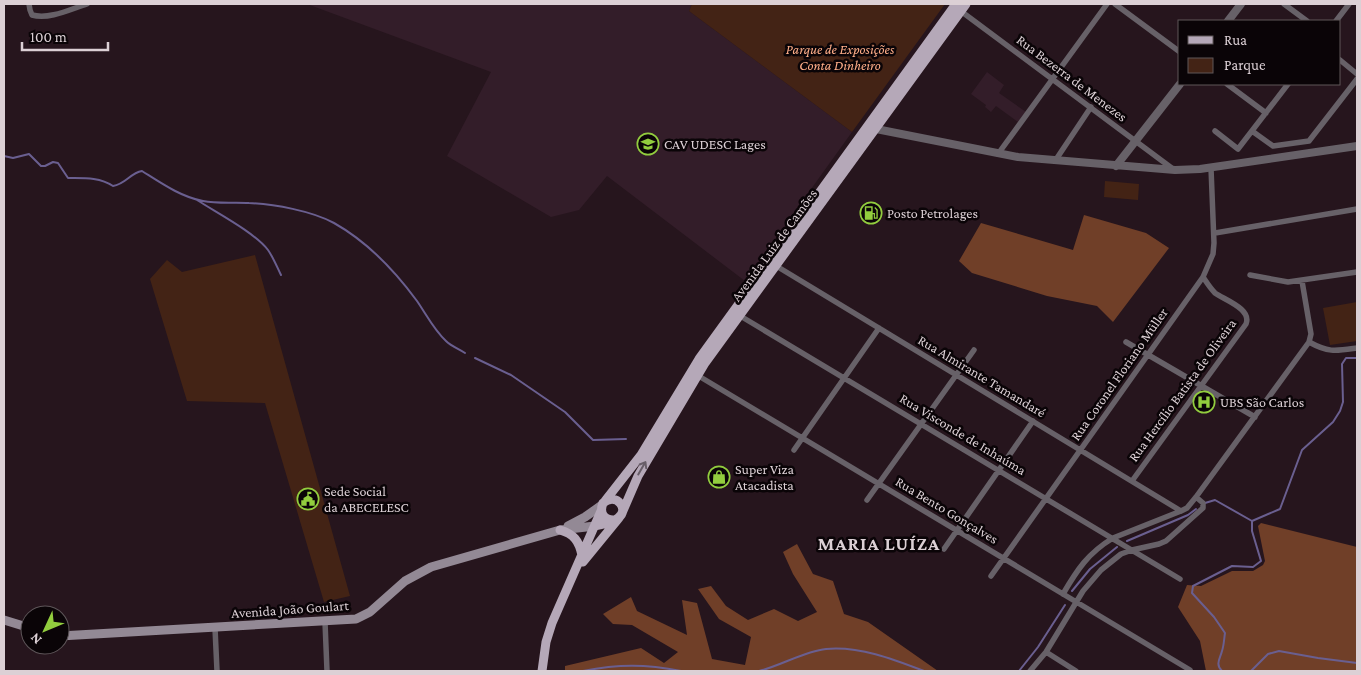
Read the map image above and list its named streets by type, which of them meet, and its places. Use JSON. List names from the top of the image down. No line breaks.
{"streets":{"main road":["Avenida Luiz de Camões","Avenida João Goulart"],"street":["Rua Bezerra de Menezes","Rua Coronel Floriano Müller","Rua Almirante Tamandaré","Rua Hercílio Batista de Oliveira","Rua Visconde de Inhaúma","Rua Bento Gonçalves"]},"crossings":[["Rua Bezerra de Menezes","Avenida Luiz de Camões"],["Avenida Luiz de Camões","Rua Almirante Tamandaré"],["Avenida Luiz de Camões","Rua Visconde de Inhaúma"],["Avenida Luiz de Camões","Rua Bento Gonçalves"],["Avenida Luiz de Camões","Avenida João Goulart"],["Rua Coronel Floriano Müller","Rua Almirante Tamandaré"],["Rua Coronel Floriano Müller","Rua Hercílio Batista de Oliveira"],["Rua Coronel Floriano Müller","Rua Visconde de Inhaúma"],["Rua Coronel Floriano Müller","Rua Bento Gonçalves"],["Rua Almirante Tamandaré","Rua Hercílio Batista de Oliveira"]],"districts":["MARIA LUÍZA"],"parks":["Parque de Exposições Conta Dinheiro"],"places":{"school or university":["CAV UDESC Lages"],"fuel station":["Posto Petrolages"],"hospital":["UBS São Carlos"],"shop":["Super Viza Atacadista"],"public building":["Sede Social da ABECELESC"]},"legend":["Rua","Parque"],"scale_bar":"100 m","north":"bottom left"}
